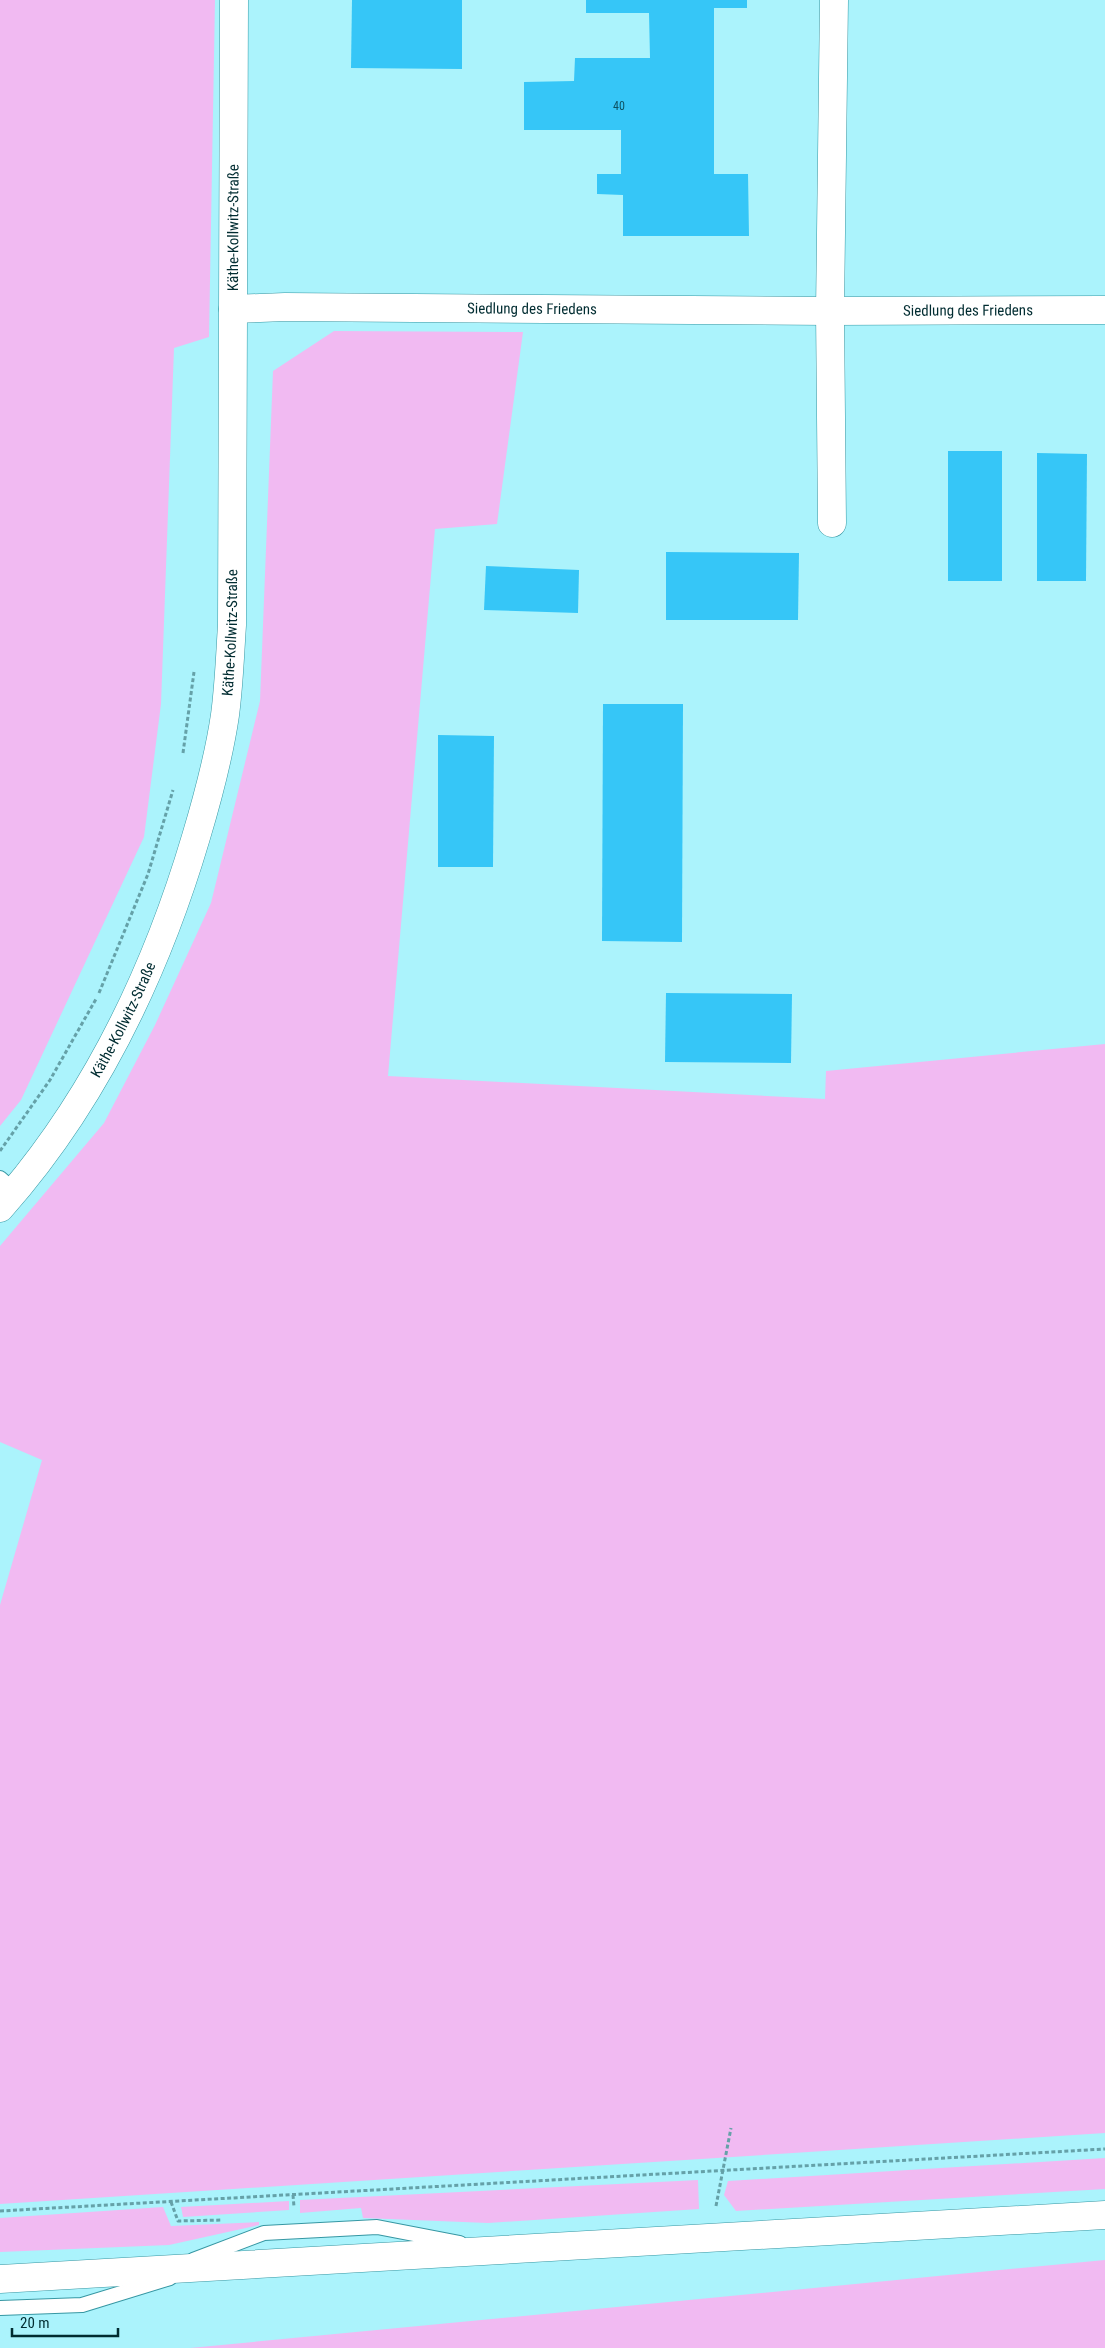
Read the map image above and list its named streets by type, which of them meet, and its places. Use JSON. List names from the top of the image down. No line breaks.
{"streets":{"main road":["Käthe-Kollwitz-Straße","Siedlung des Friedens"]},"crossings":[["Käthe-Kollwitz-Straße","Siedlung des Friedens"]],"house_numbers":["40"],"scale_bar":"20 m"}
